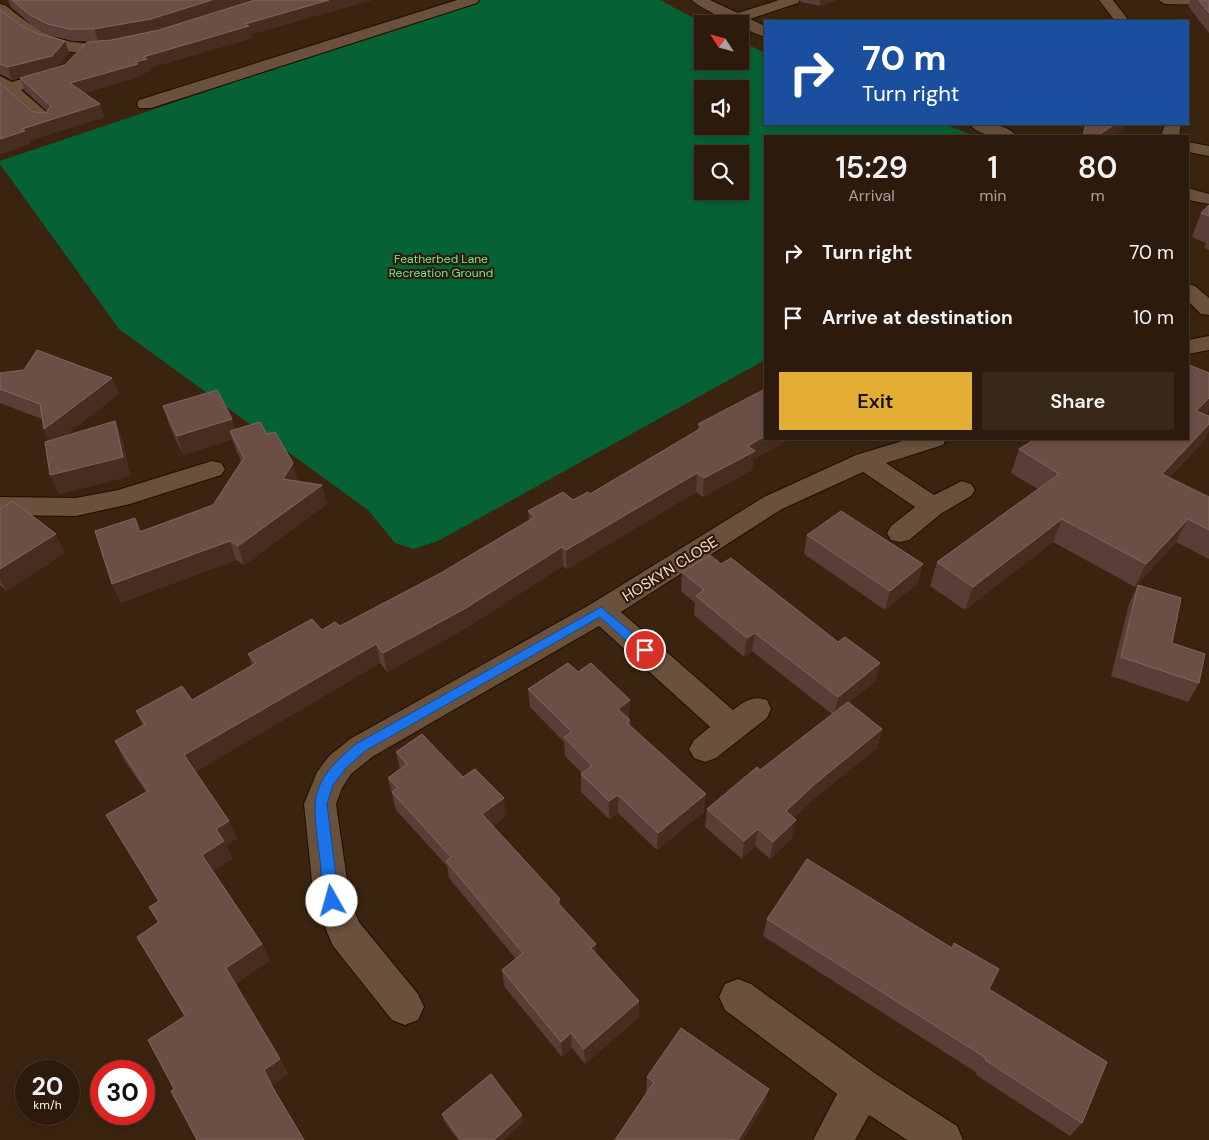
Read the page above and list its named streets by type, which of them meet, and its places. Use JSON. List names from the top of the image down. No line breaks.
{"streets":{"street":["HOSKYN CLOSE"]},"parks":["Featherbed Lane Recreation Ground"],"north":"top left","page":{"turn":["70 m","Turn right"],"eta":["15:29","Arrival","1","min","80","m"],"list":[{"name":"Turn right","value":"70 m"},{"name":"Arrive at destination","value":"10 m"}],"buttons":["Exit","Share"],"speed":"20 km/h","limit":"30"}}
